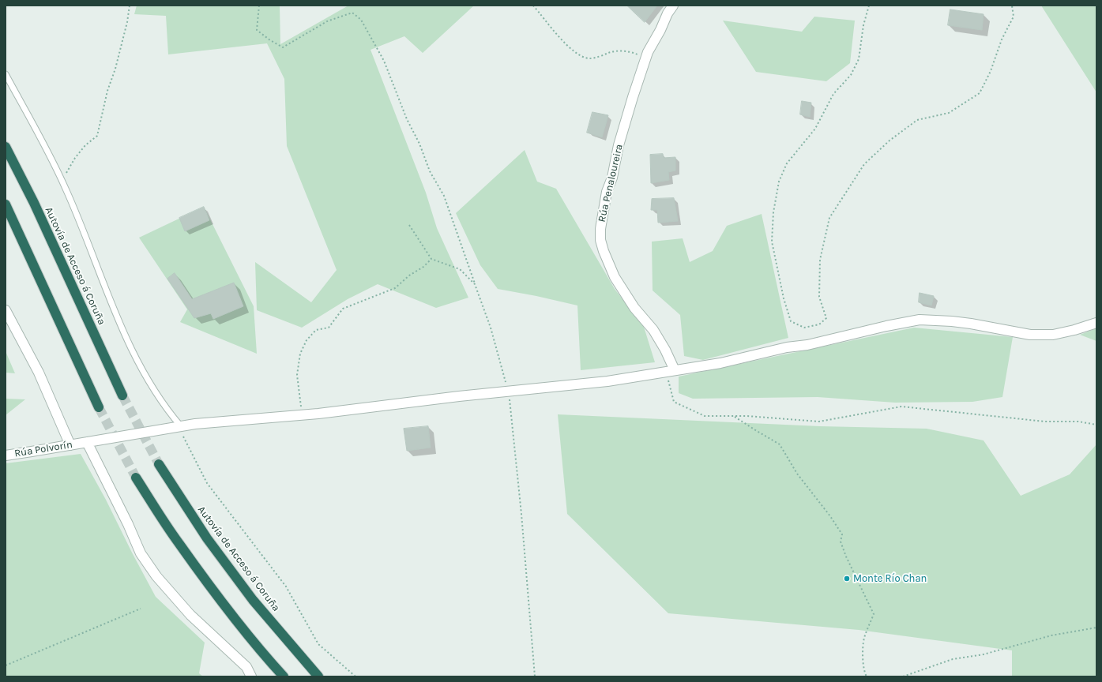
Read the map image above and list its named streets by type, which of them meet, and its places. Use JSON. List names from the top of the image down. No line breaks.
{"streets":{"highway":["Autovía de Acceso á Coruña"],"street":["Rúa Penaloureira","Rúa Polvorín"]},"crossings":[["Rúa Penaloureira","Rúa Polvorín"]],"places":["Monte Río Chan"]}
